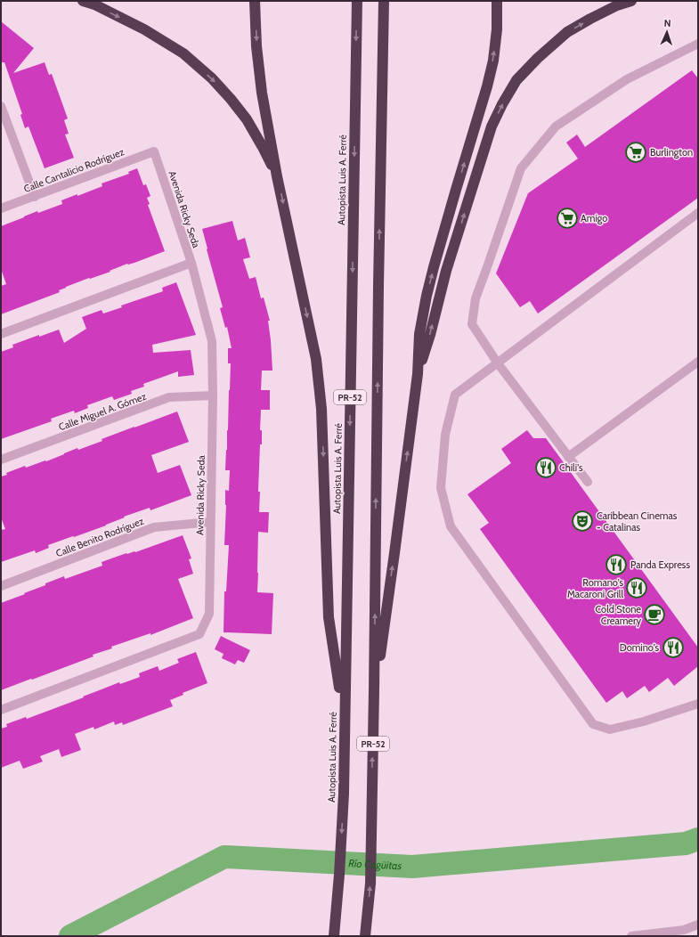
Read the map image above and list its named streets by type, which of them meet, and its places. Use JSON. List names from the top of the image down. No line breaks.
{"streets":{"highway":["Autopista Luis A. Ferré","PR-52"],"street":["Calle Cantalicio Rodríguez","Avenida Ricky Seda","Calle Miguel A. Gómez","Calle Benito Rodríguez"]},"crossings":[["Calle Cantalicio Rodríguez","Avenida Ricky Seda"],["Avenida Ricky Seda","Calle Miguel A. Gómez"],["Avenida Ricky Seda","Calle Benito Rodríguez"]],"water":["Río Cagüitas"],"places":{"supermarket":["Burlington","Amigo"],"restaurant":["Chili's","Panda Express","Romano's Macaroni Grill","Domino's"],"theatre":["Caribbean Cinemas - Catalinas"],"cafe":["Cold Stone Creamery"]},"north":"top"}
